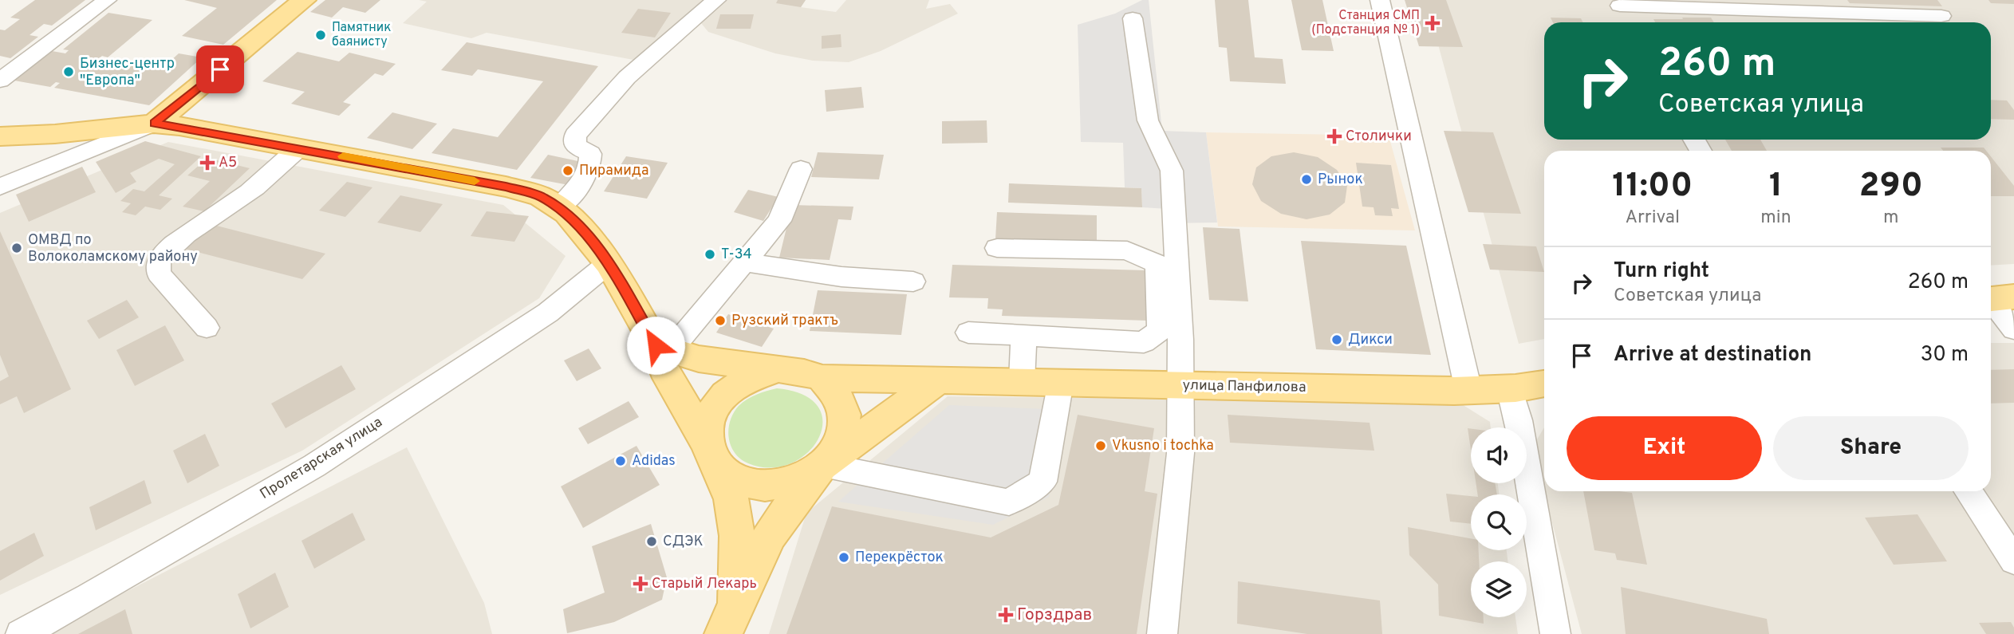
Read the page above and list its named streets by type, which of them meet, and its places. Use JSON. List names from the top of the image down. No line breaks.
{"streets":{"main road":["улица Панфилова"],"street":["Пролетарская улица"]},"places":{"health":["Станция СМП (Подстанция № 1)","Столички","А5","Старый Лекарь","Горздрав"],"other":["Памятник баянисту","Бизнес-центр \"Европа\"","Пирамида","Рынок","ОМВД по Волоколамскому району","Т-34","Рузский трактъ","Дикси","Vkusno i tochka","Adidas","СДЭК","Перекрёсток"]},"page":{"turn":["260 m","Советская улица"],"eta":["11:00","Arrival","1","min","290","m"],"list":[{"name":"Turn right","note":"Советская улица","value":"260 m"},{"name":"Arrive at destination","value":"30 m"}],"buttons":["Exit","Share"]}}
